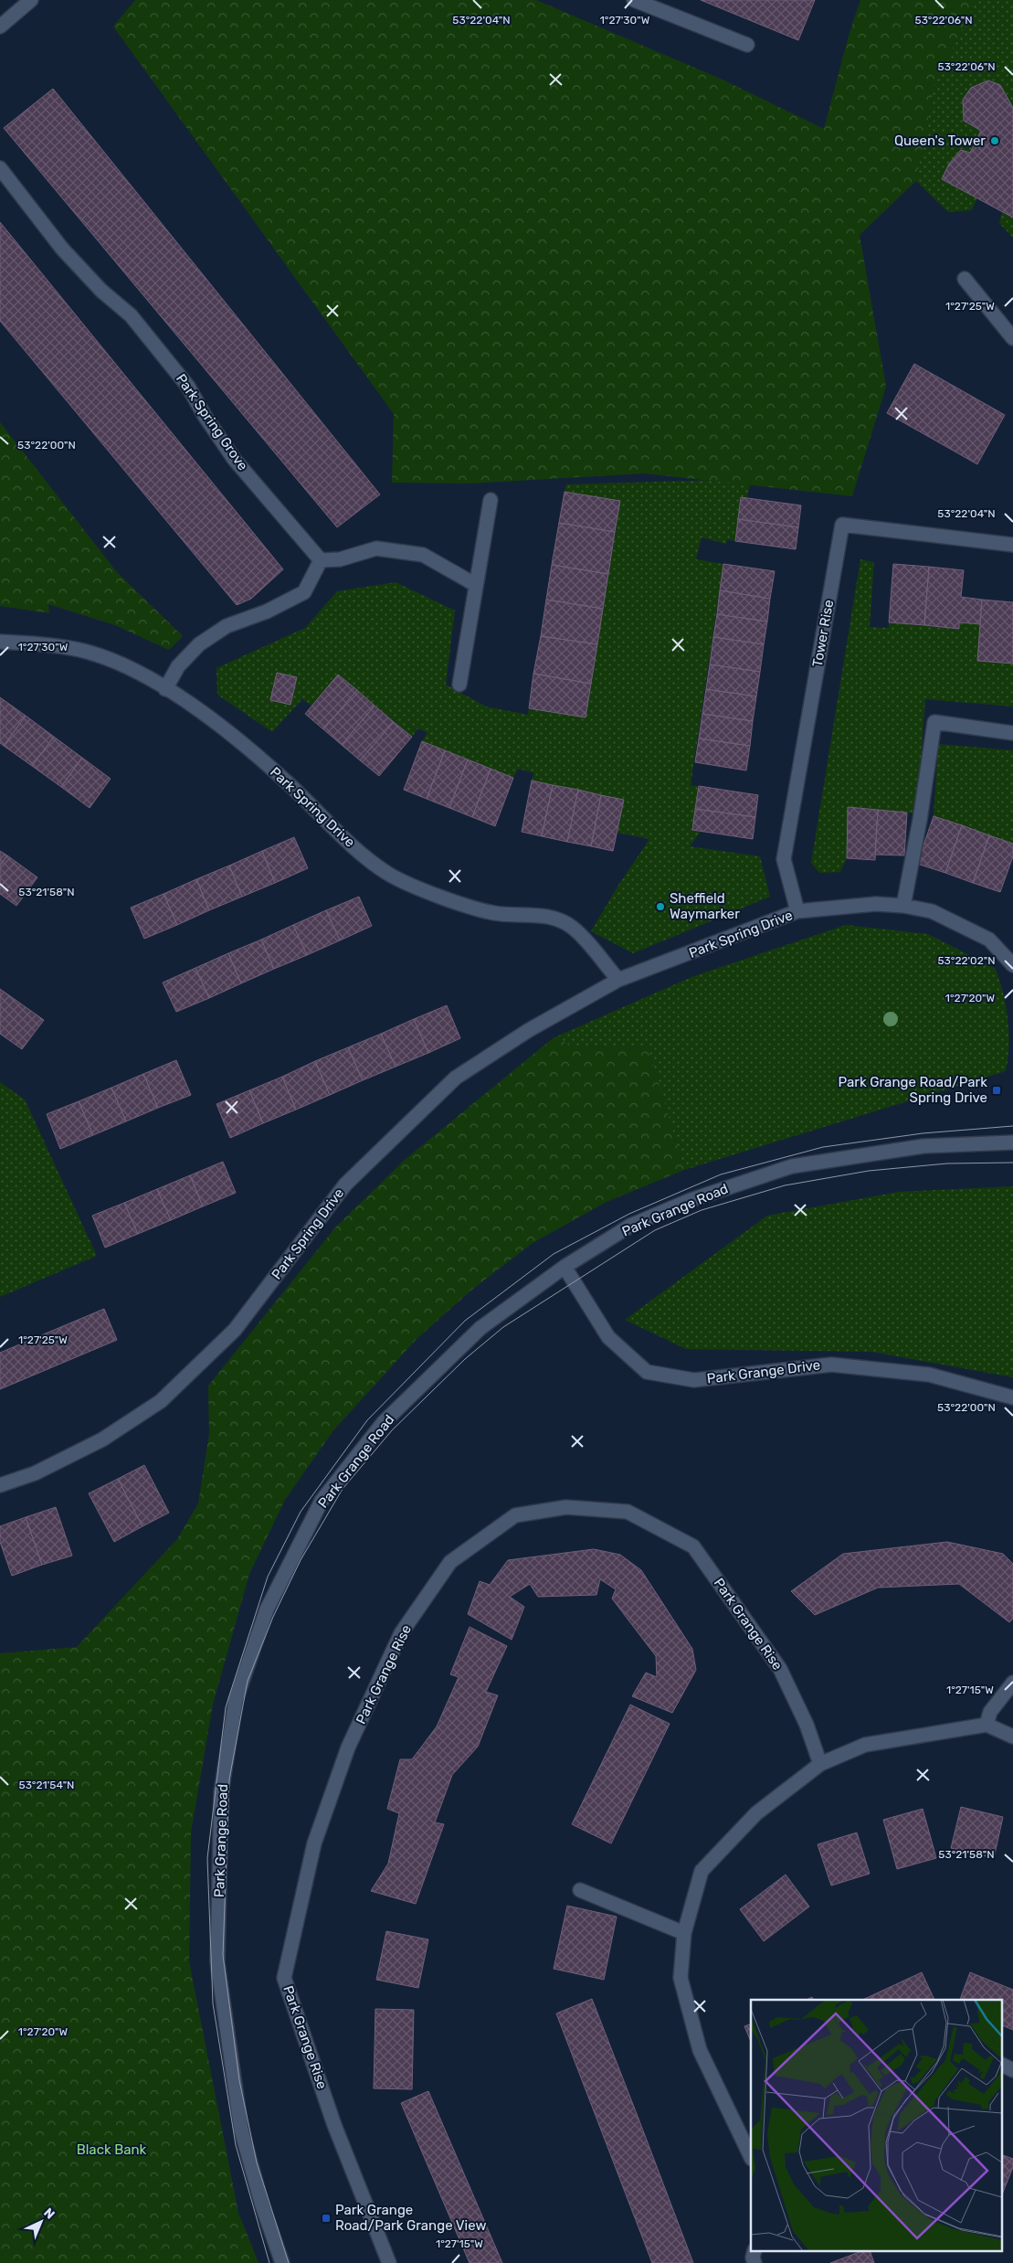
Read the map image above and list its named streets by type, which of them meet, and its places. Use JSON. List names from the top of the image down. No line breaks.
{"streets":{"street":["Park Spring Grove","Tower Rise","Park Spring Drive","Park Grange Road","Park Grange Drive","Park Grange Rise"]},"crossings":[["Tower Rise","Park Spring Drive"],["Park Grange Road","Park Grange Drive"]],"parks":["Black Bank"],"places":{"other":["Queen's Tower","Sheffield Waymarker"],"transit":["Park Grange Road/Park Spring Drive","Park Grange Road/Park Grange View"]},"north":"top right","coordinates":["53°22'04\"N","53°22'06\"N","1°27'30\"W","1°27'25\"W","53°22'00\"N","53°21'58\"N","53°22'02\"N","1°27'20\"W","1°27'15\"W","53°21'54\"N"]}
